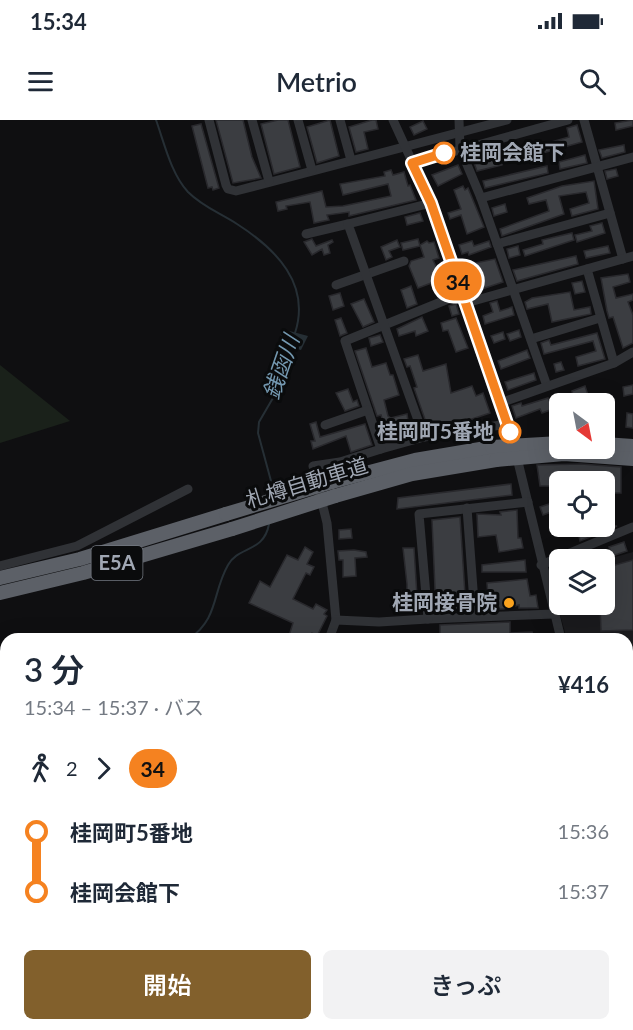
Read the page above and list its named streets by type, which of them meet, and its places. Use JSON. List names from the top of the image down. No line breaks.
{"streets":{"highway":["札樽自動車道","E5A"]},"water":["銭函川"],"places":["桂岡会館下","桂岡町5番地","桂岡接骨院"],"lines":["bus line 34"],"north":"bottom right","page":{"status":"15:34","header":"Metrio","on_map":"34","heading":["3 分","15:34 – 15:37 · バス","¥416"],"legs":["2","34"],"list":[{"name":"桂岡町5番地","value":"15:36"},{"name":"桂岡会館下","value":"15:37"}],"buttons":["開始","きっぷ"]}}
